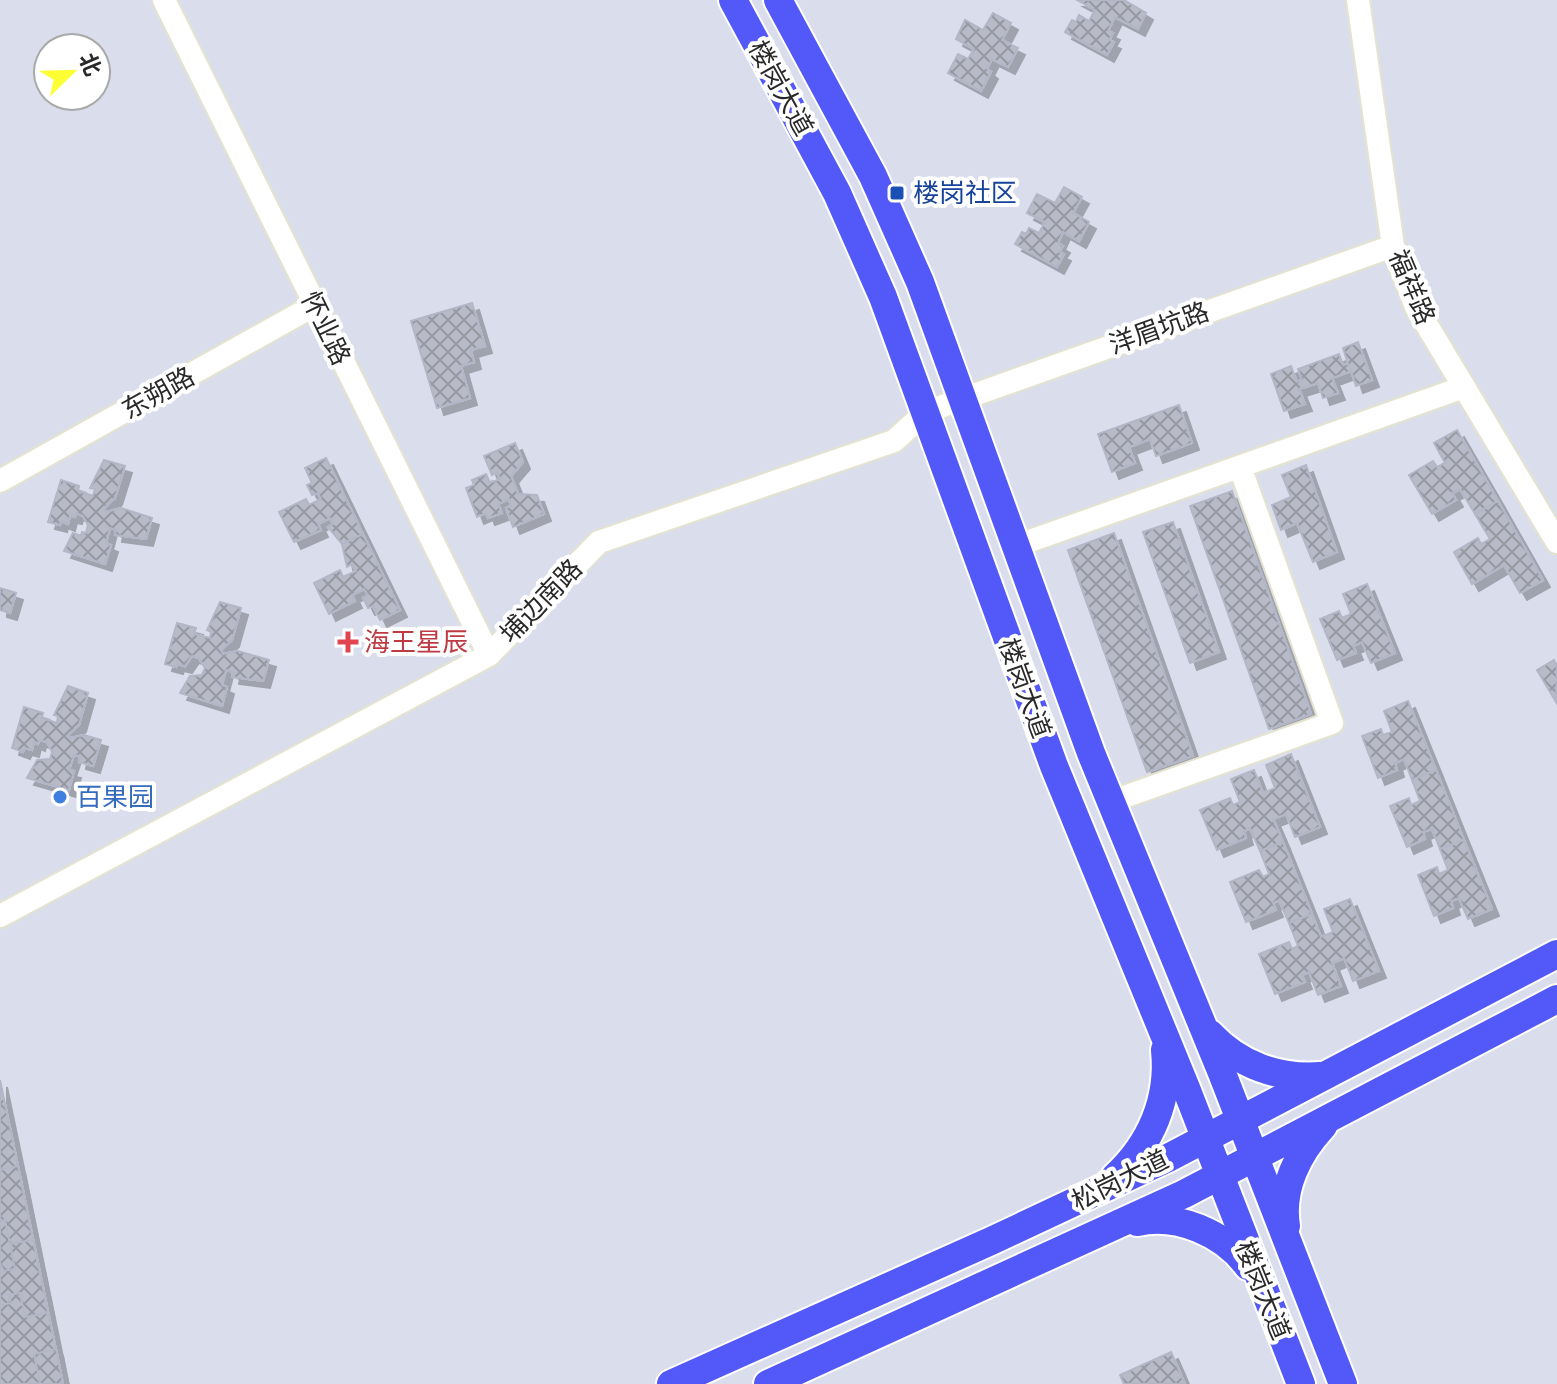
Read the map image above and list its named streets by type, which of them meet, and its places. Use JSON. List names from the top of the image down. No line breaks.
{"streets":{"main road":["楼岗大道","松岗大道"],"street":["福祥路","怀业路","洋眉坑路","东朔路","埔边南路"]},"crossings":[["楼岗大道","洋眉坑路"],["楼岗大道","埔边南路"],["楼岗大道","松岗大道"],["福祥路","洋眉坑路"],["怀业路","东朔路"],["怀业路","埔边南路"],["洋眉坑路","埔边南路"]],"places":{"transit":["楼岗社区"],"health":["海王星辰"],"other":["百果园"]},"north":"top right"}
